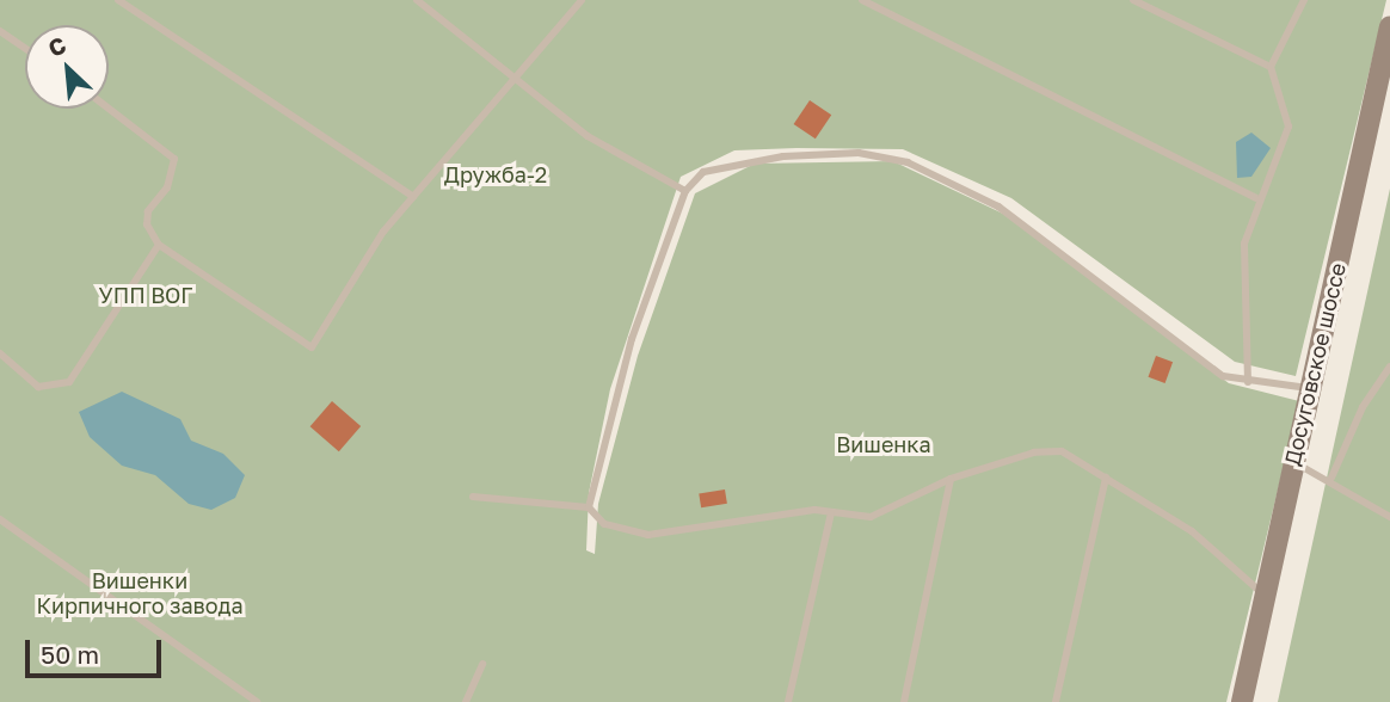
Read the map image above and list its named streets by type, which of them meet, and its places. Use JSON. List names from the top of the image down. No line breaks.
{"streets":{"main road":["Досуговское шоссе"]},"parks":["Дружба-2","УПП ВОГ","Вишенка","Вишенки Кирпичного завода"],"scale_bar":"50 m","north":"top left"}
